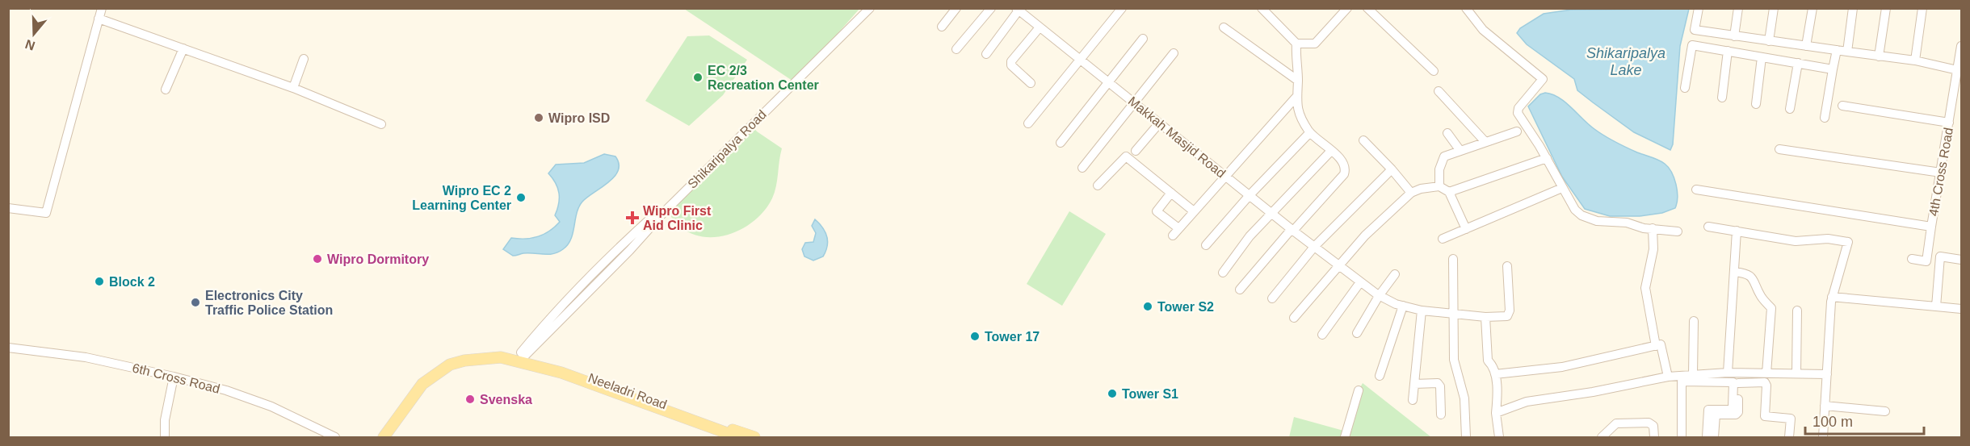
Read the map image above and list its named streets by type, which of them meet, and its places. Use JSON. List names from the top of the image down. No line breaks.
{"streets":{"main road":["Neeladri Road"],"street":["Makkah Masjid Road","Shikaripalya Road","4th Cross Road","6th Cross Road"]},"crossings":[["Shikaripalya Road","Neeladri Road"]],"water":["Shikaripalya Lake"],"places":{"other":["EC 2/3 Recreation Center","Wipro ISD","Wipro EC 2 Learning Center","Wipro Dormitory","Block 2","Electronics City Traffic Police Station","Tower S2","Tower 17","Tower S1","Svenska"],"health":["Wipro First Aid Clinic"]},"scale_bar":"100 m","north":"bottom"}
